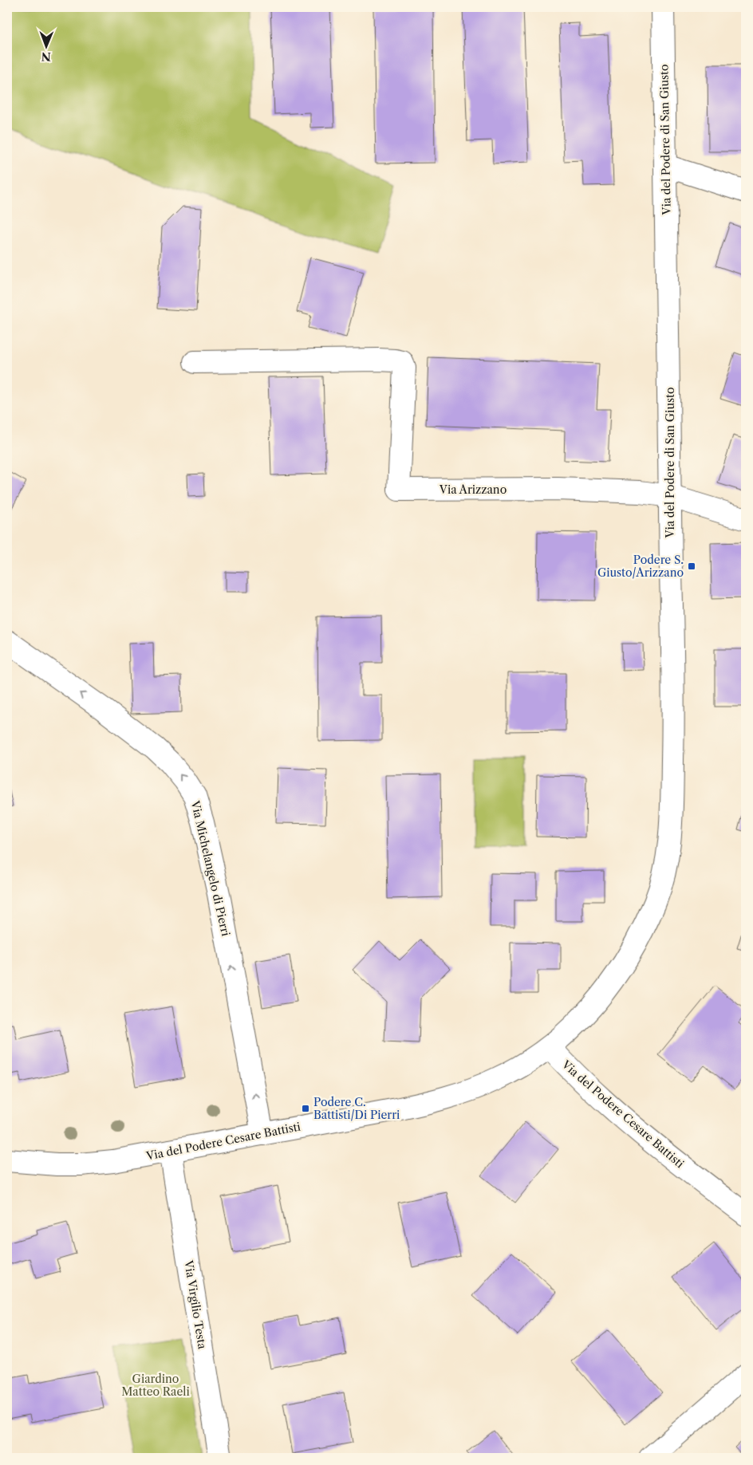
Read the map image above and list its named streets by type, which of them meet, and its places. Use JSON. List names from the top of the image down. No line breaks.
{"streets":{"street":["Via del Podere di San Giusto","Via Arizzano","Via Michelangelo di Pierri","Via del Podere Cesare Battisti","Via Virgilio Testa"]},"crossings":[["Via del Podere di San Giusto","Via Arizzano"],["Via del Podere di San Giusto","Via del Podere Cesare Battisti"],["Via Michelangelo di Pierri","Via del Podere Cesare Battisti"],["Via del Podere Cesare Battisti","Via Virgilio Testa"]],"one_way":["Via Michelangelo di Pierri"],"parks":["Giardino Matteo Raeli"],"places":{"transit":["Podere S. Giusto/Arizzano","Podere C. Battisti/Di Pierri"]},"north":"bottom"}
